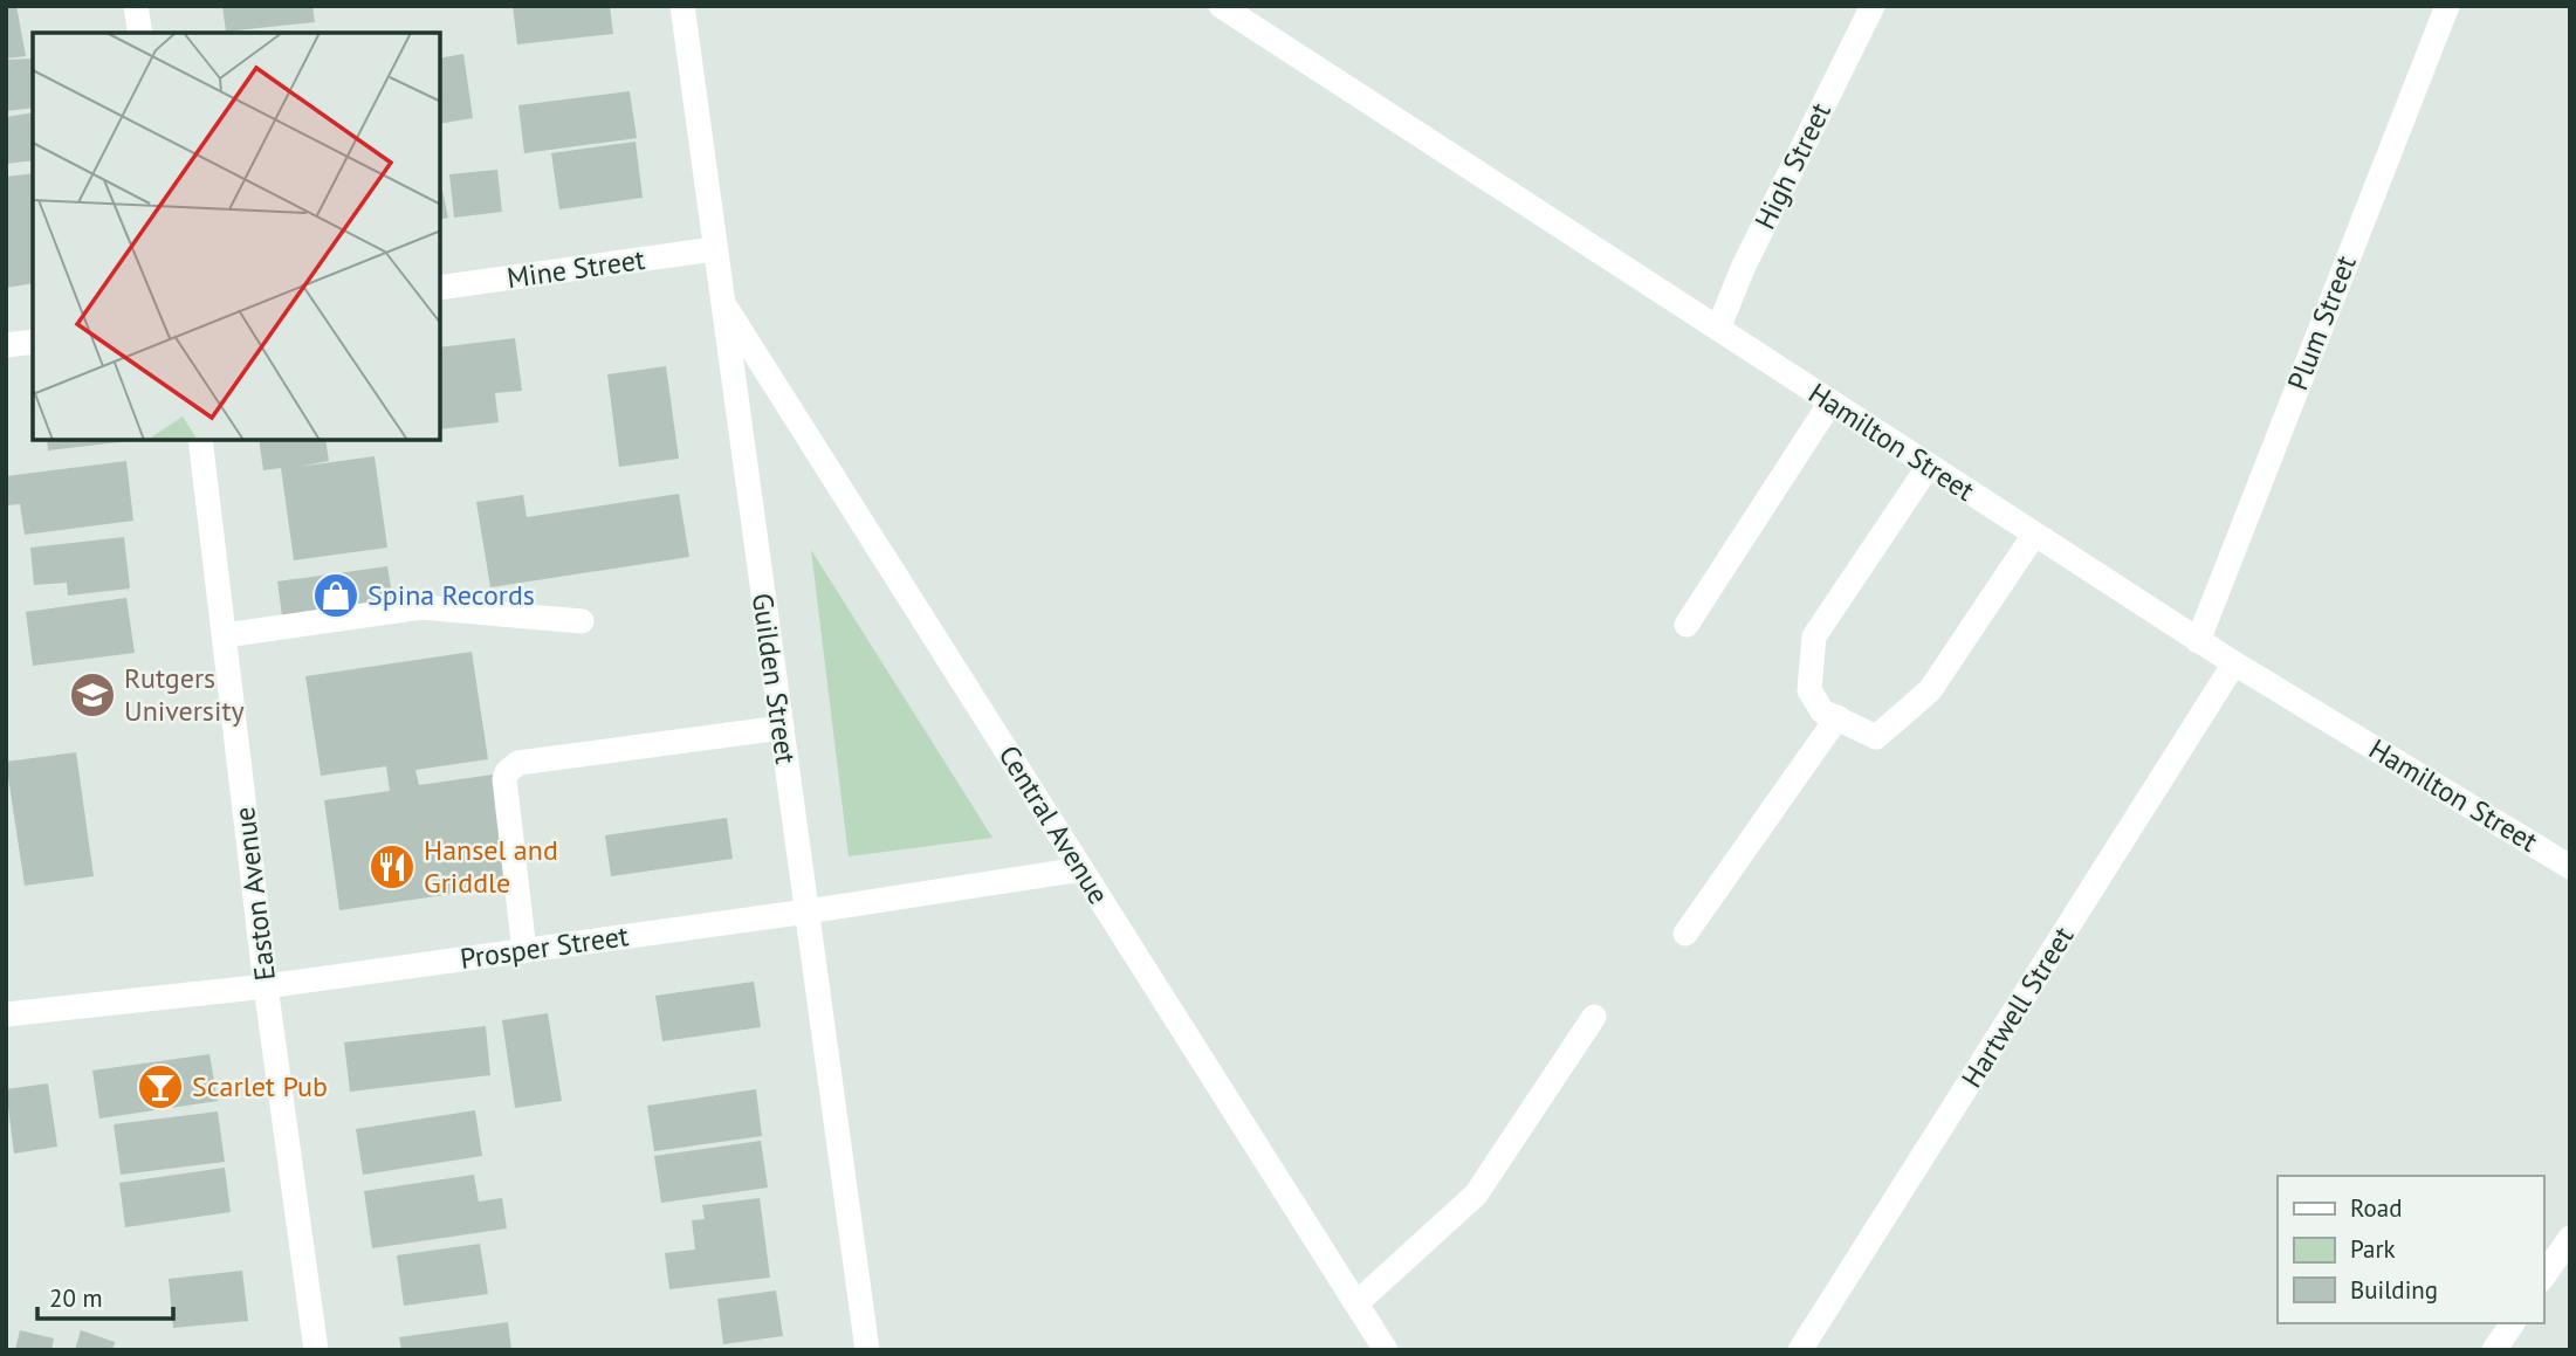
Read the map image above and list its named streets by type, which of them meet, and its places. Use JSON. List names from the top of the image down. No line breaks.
{"streets":{"street":["High Street","Mine Street","Plum Street","Hamilton Street","Guilden Street","Central Avenue","Easton Avenue","Prosper Street","Hartwell Street"]},"crossings":[["High Street","Hamilton Street"],["Mine Street","Guilden Street"],["Plum Street","Hamilton Street"],["Hamilton Street","Hartwell Street"],["Guilden Street","Central Avenue"],["Guilden Street","Prosper Street"],["Central Avenue","Prosper Street"],["Easton Avenue","Prosper Street"]],"places":{"shop":["Spina Records"],"school or university":["Rutgers University"],"restaurant":["Hansel and Griddle"],"bar":["Scarlet Pub"]},"legend":["Road","Park","Building"],"scale_bar":"20 m"}
